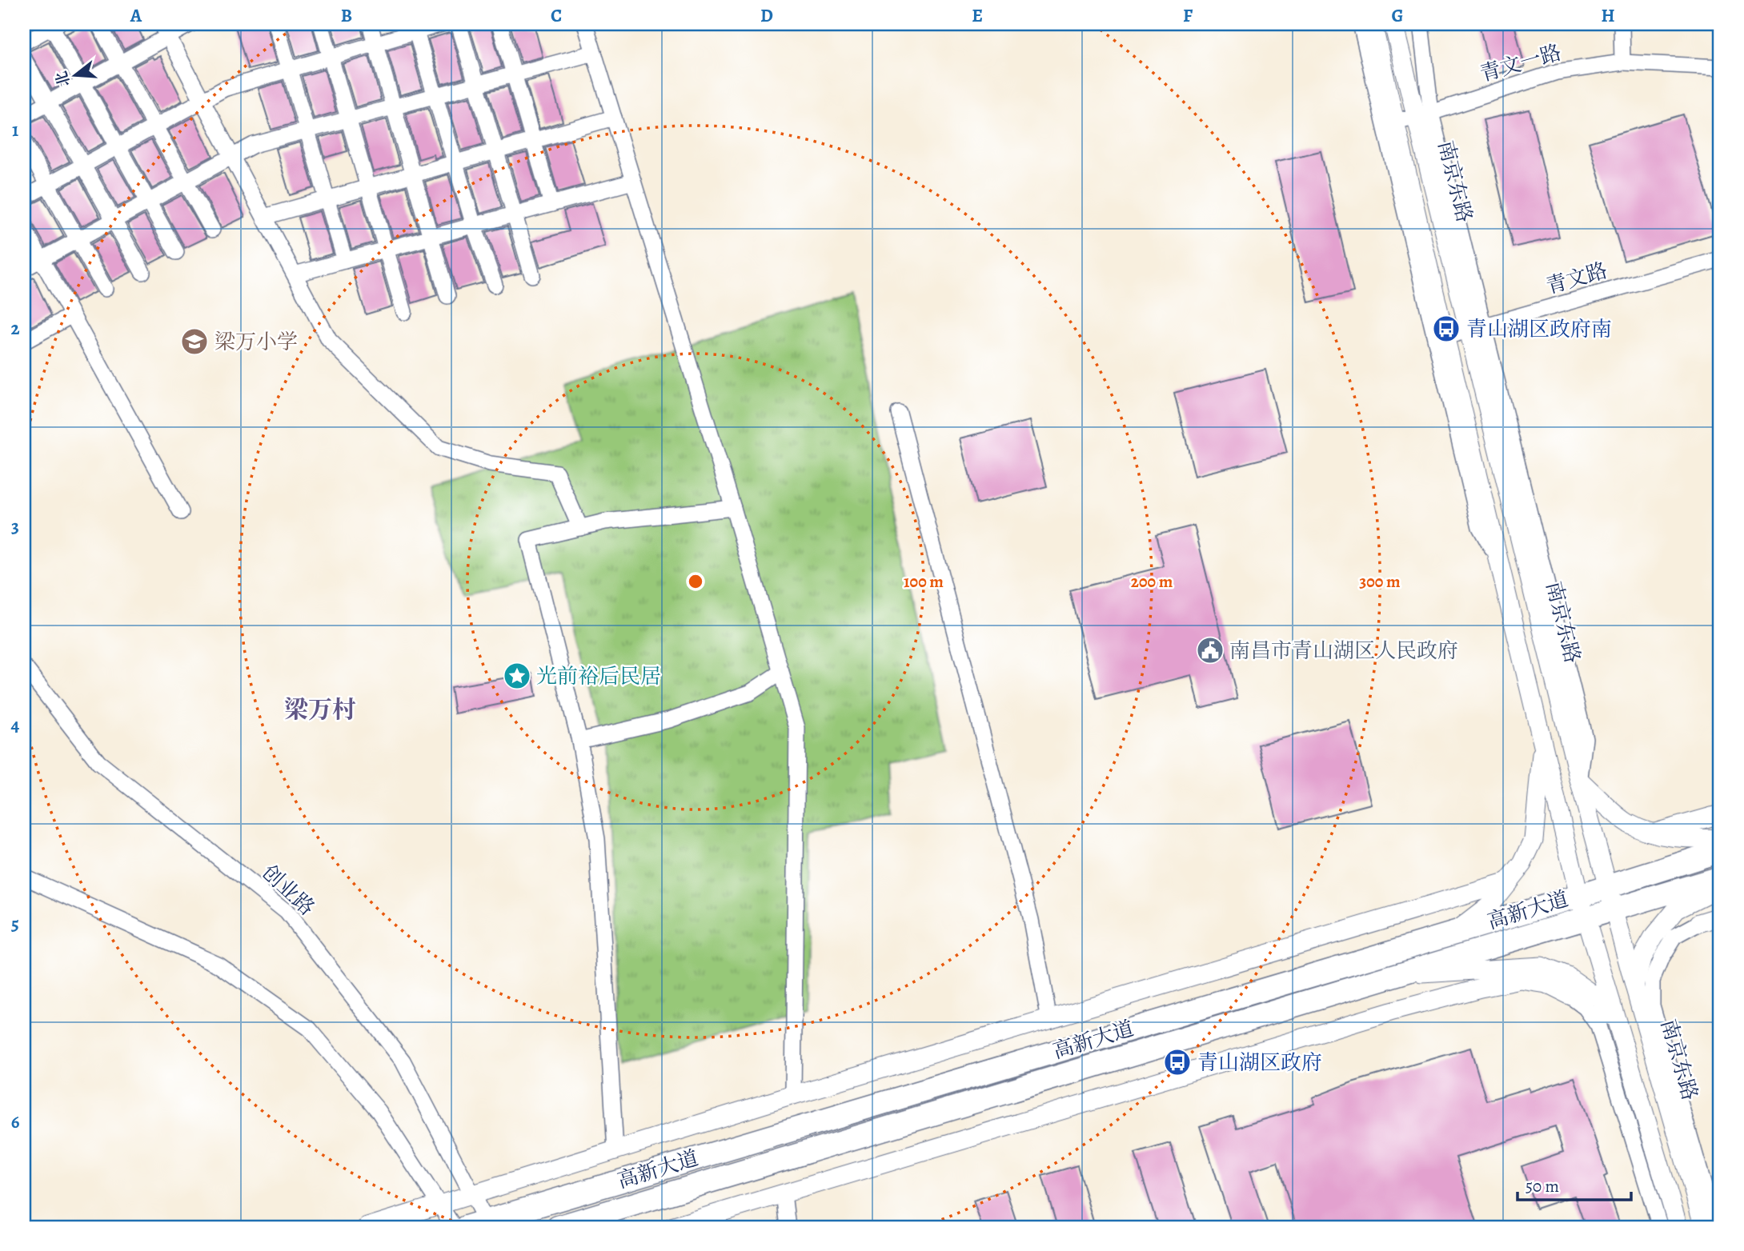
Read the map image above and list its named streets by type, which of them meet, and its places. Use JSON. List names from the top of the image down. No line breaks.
{"streets":{"highway":["高新大道"],"main road":["南京东路"],"street":["青文一路","青文路","创业路"]},"crossings":[["青文一路","南京东路"],["南京东路","青文路"],["南京东路","高新大道"],["创业路","高新大道"]],"districts":["梁万村"],"places":{"bus stop":["青山湖区政府南","青山湖区政府"],"school or university":["梁万小学"],"public building":["南昌市青山湖区人民政府"],"place":["光前裕后民居"]},"scale_bar":"50 m","north":"left","grid":{"columns":["A","B","C","D","E","F","G","H"],"rows":["1","2","3","4","5","6"]},"rings":["100 m","200 m","300 m"]}
